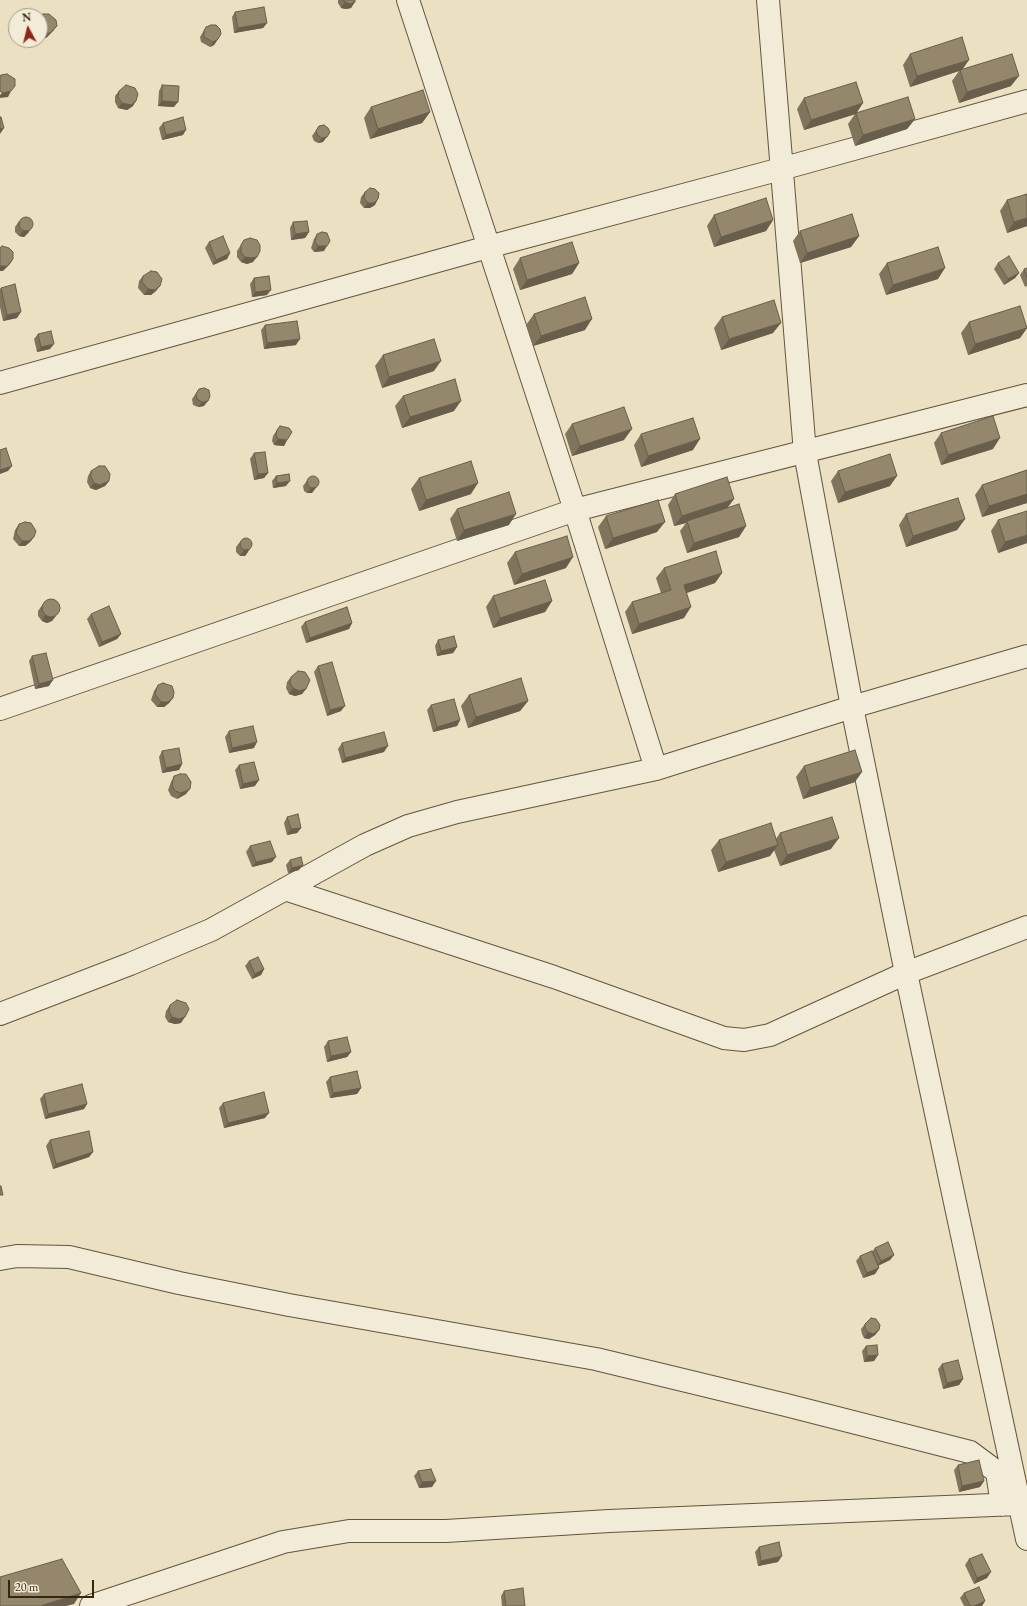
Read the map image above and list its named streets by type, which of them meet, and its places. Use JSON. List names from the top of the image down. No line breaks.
{"scale_bar":"20 m","north":"top"}
